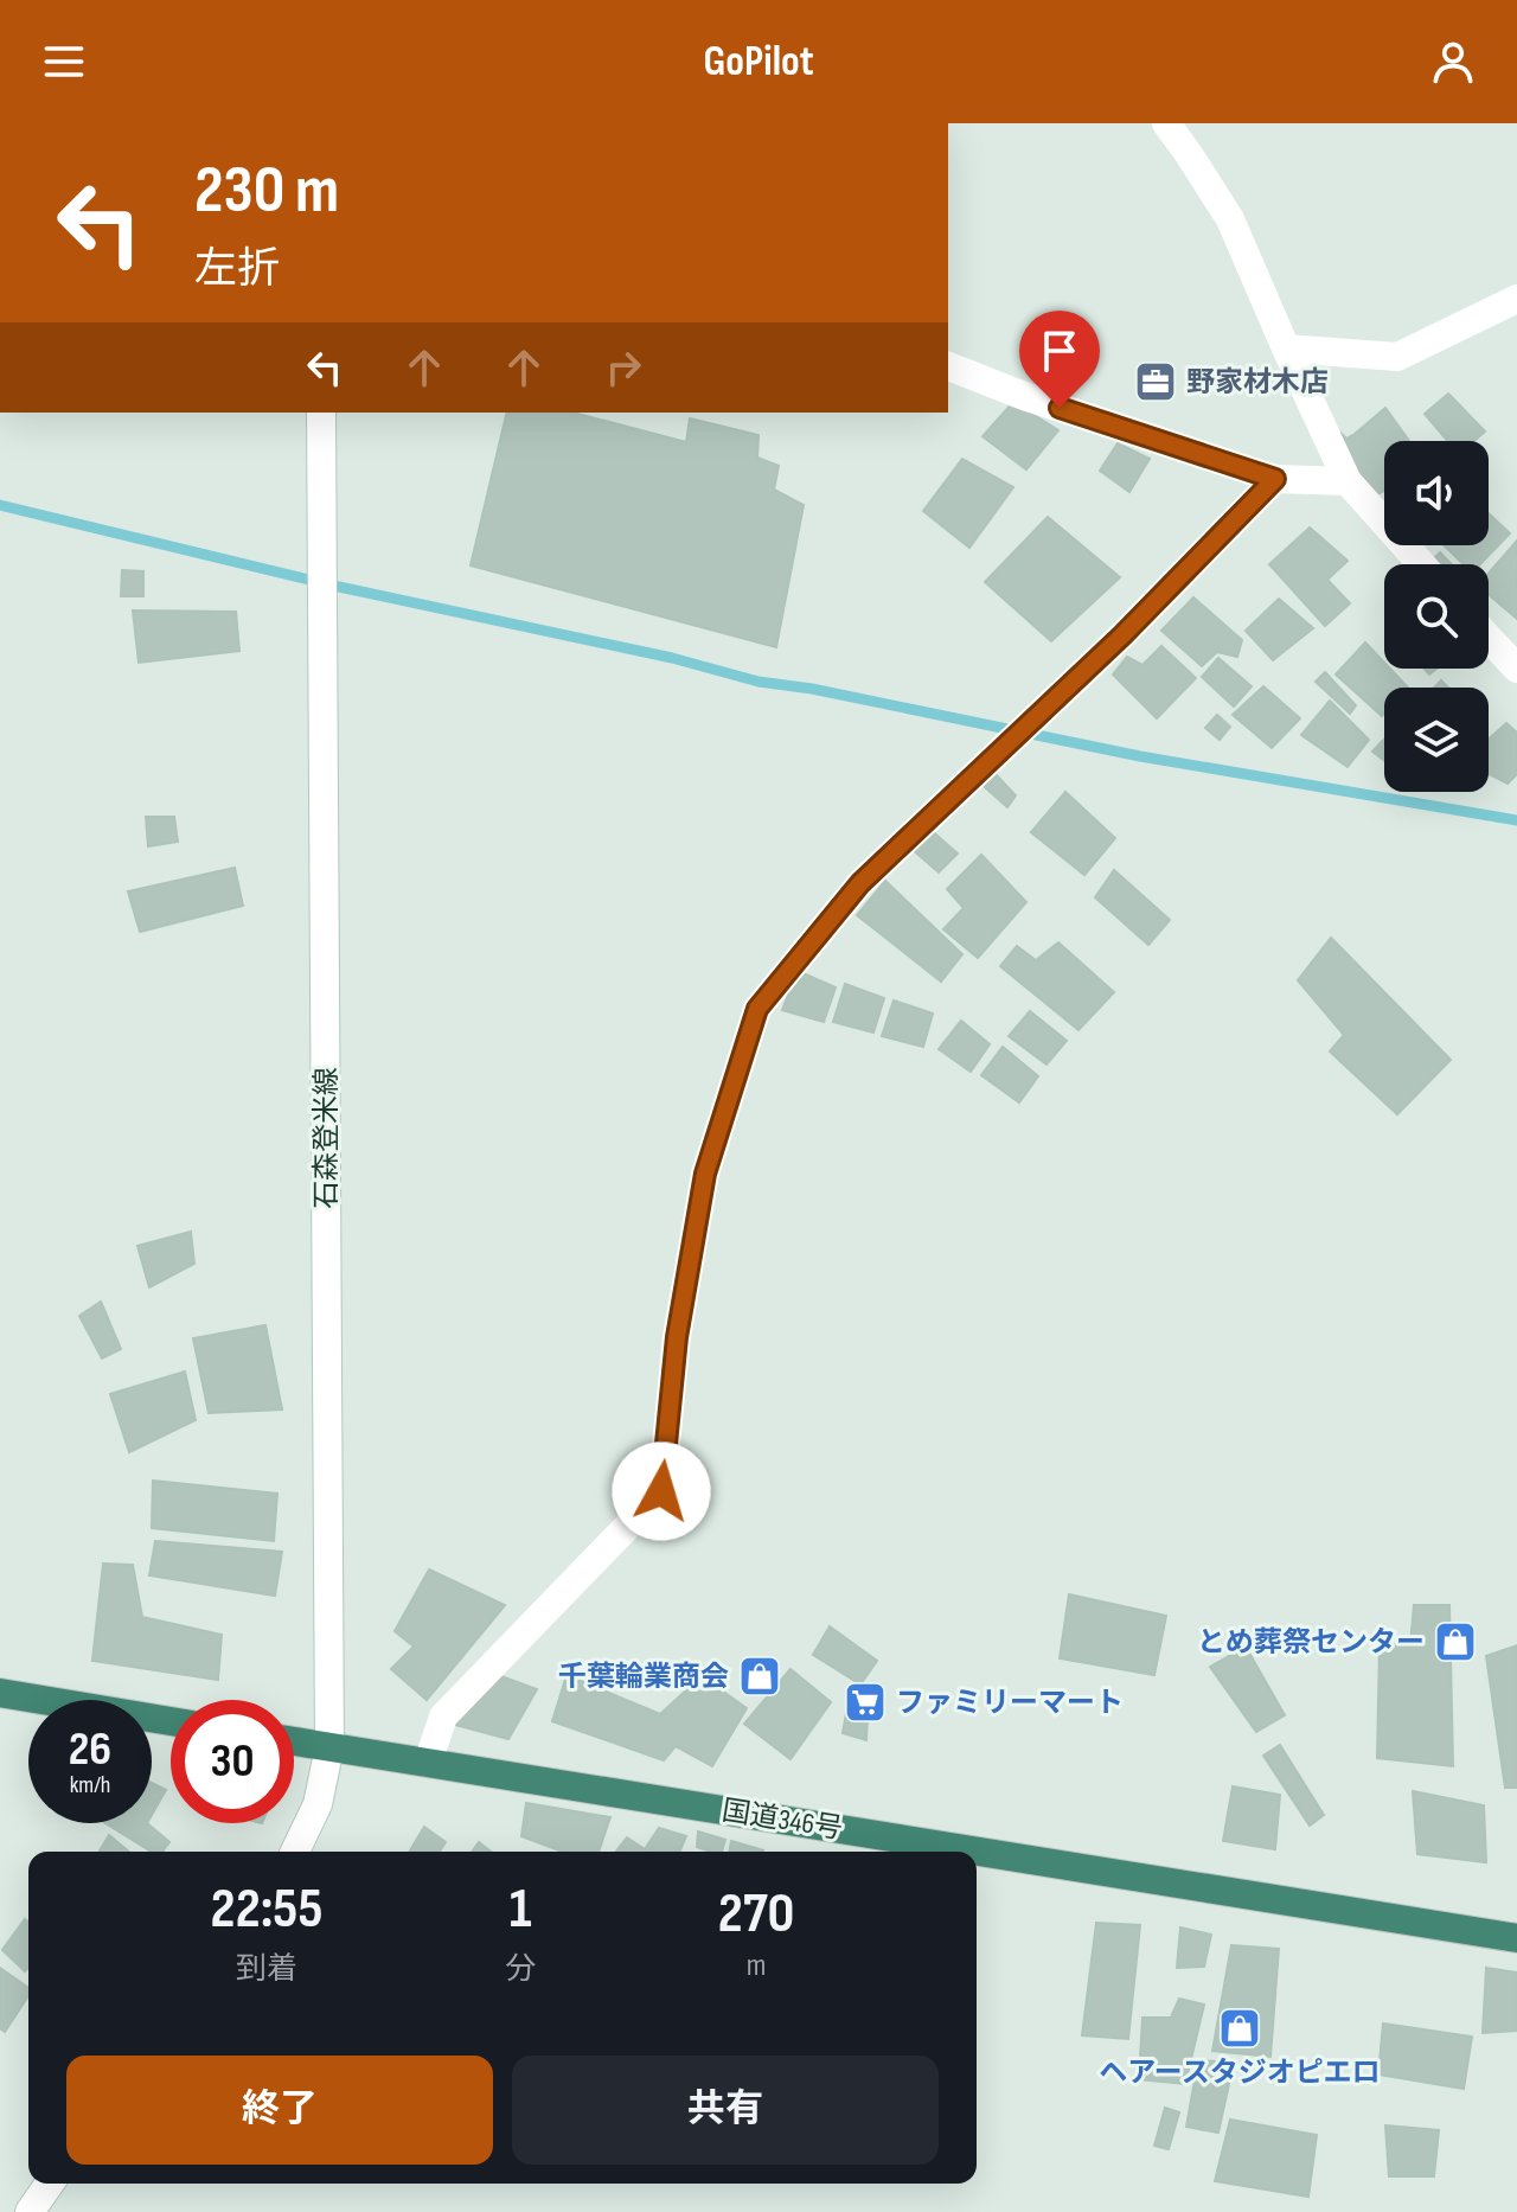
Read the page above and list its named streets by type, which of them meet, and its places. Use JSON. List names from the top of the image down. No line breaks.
{"streets":{"highway":["国道346号"],"street":["石森登米線"]},"crossings":[["石森登米線","国道346号"]],"places":{"office":["野家材木店"],"shop":["とめ葬祭センター","千葉輪業商会","ヘアースタジオピエロ"],"supermarket":["ファミリーマート"]},"page":{"header":"GoPilot","turn":["230 m","左折"],"speed":"26 km/h","limit":"30","eta":["22:55","到着","1","分","270","m"],"buttons":["終了","共有"]}}
